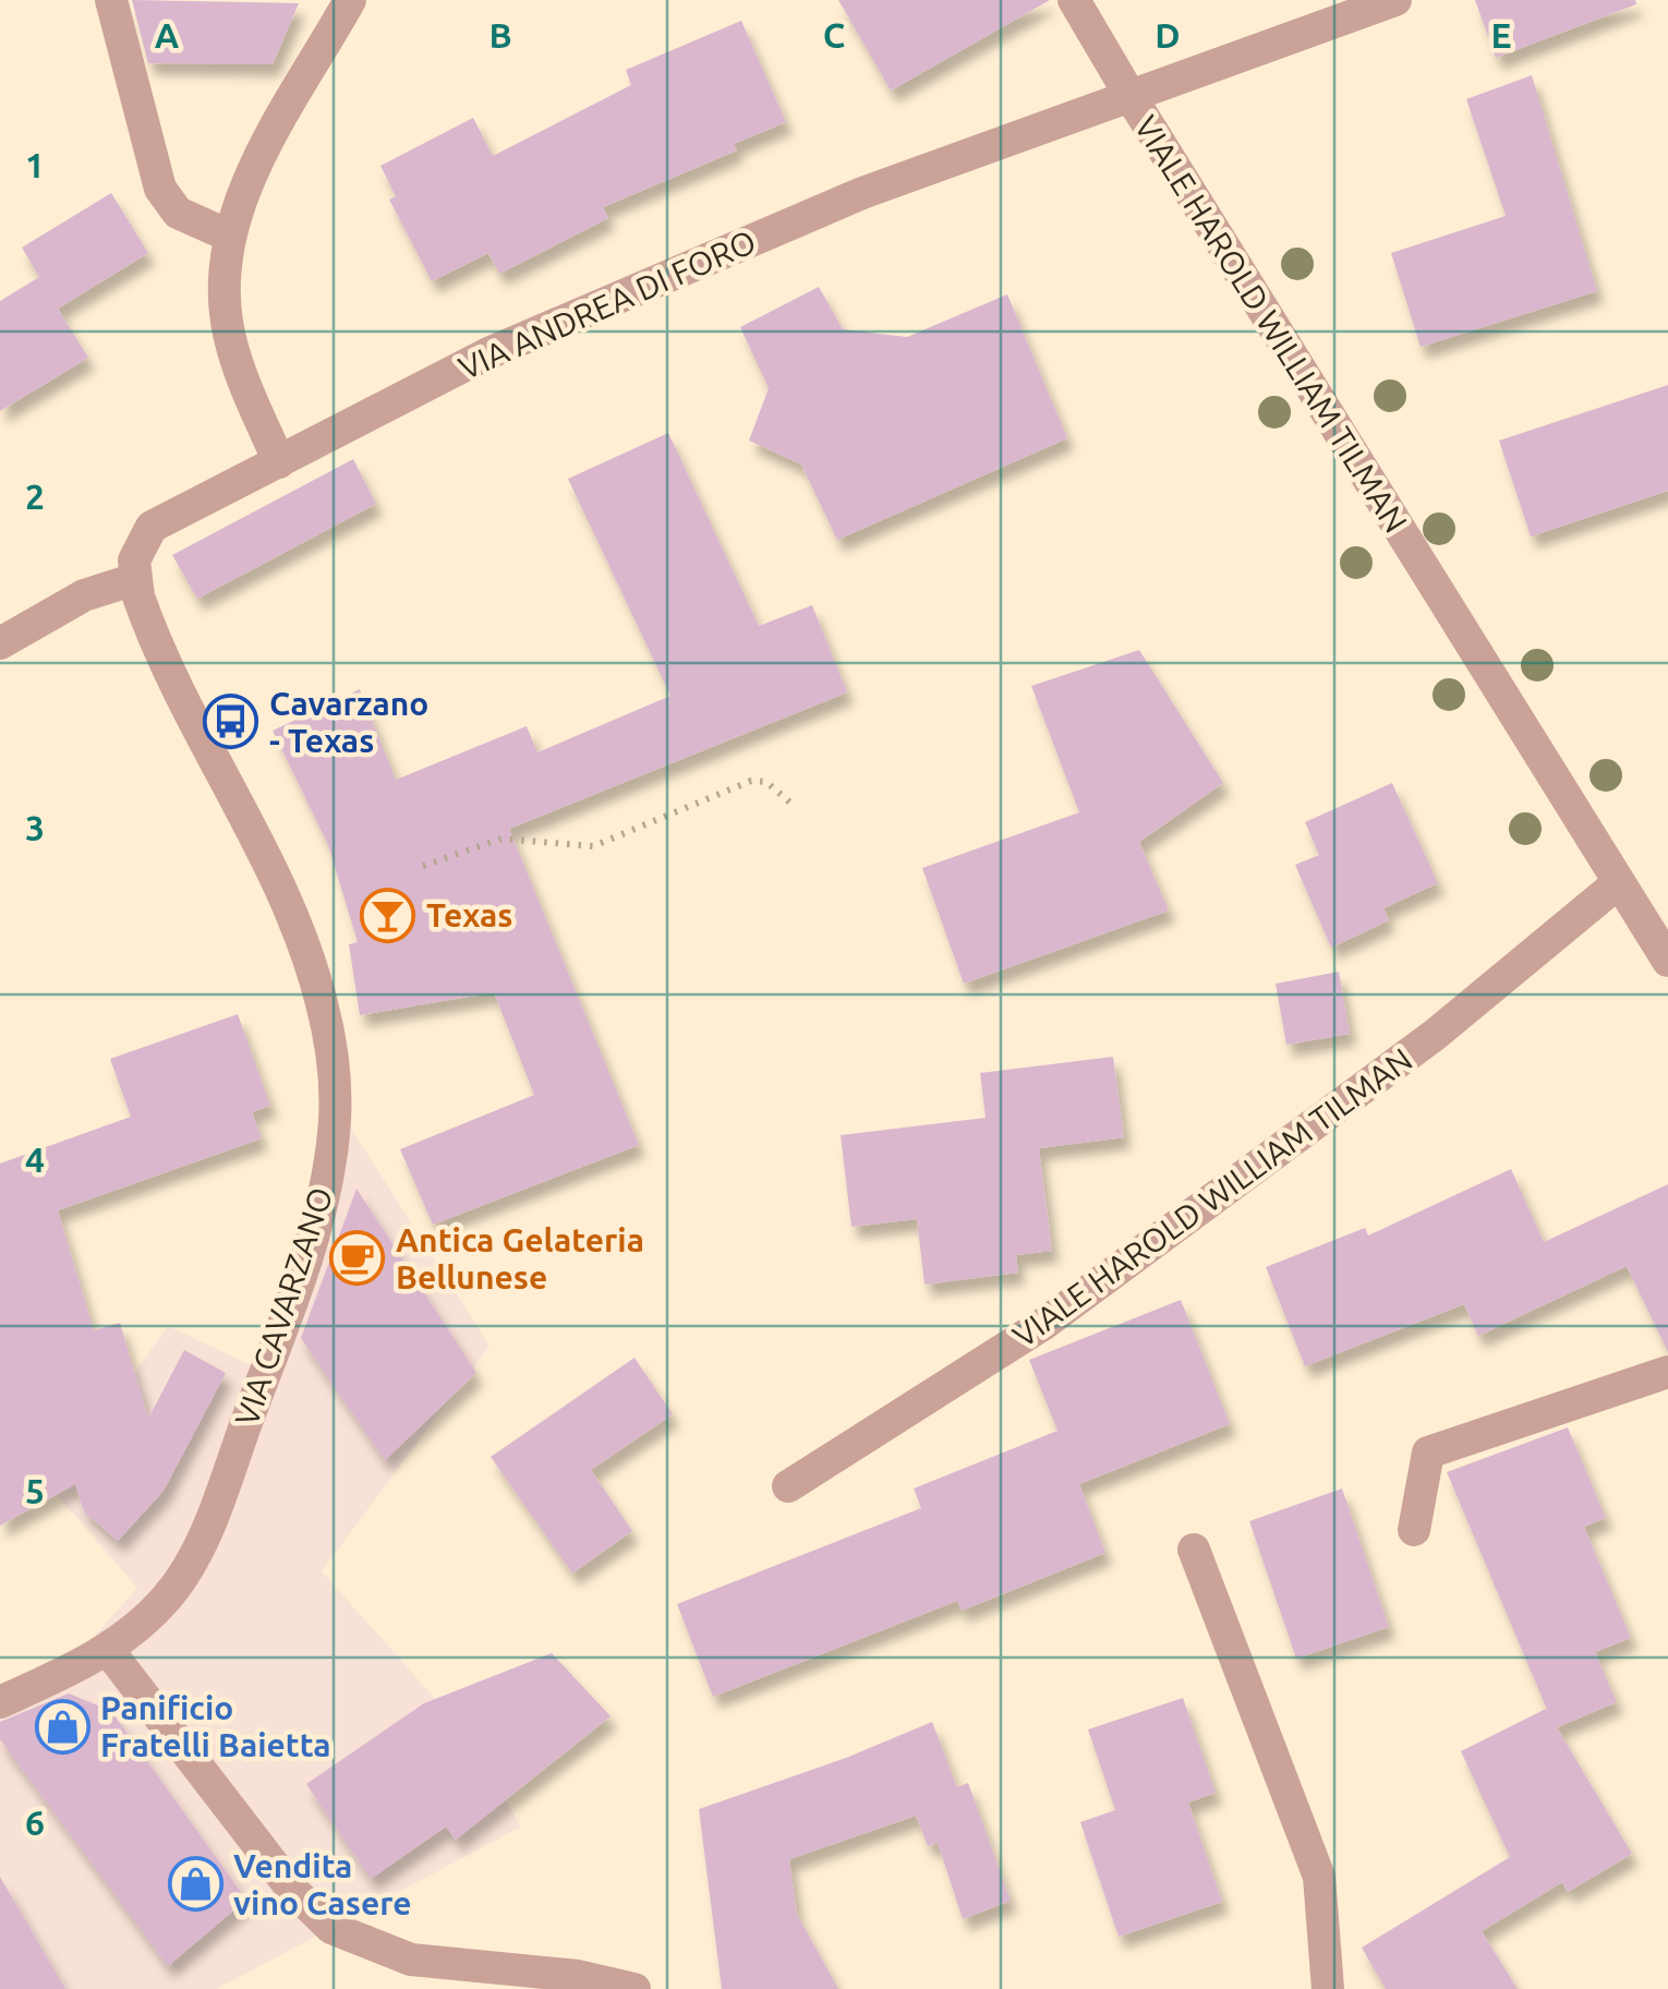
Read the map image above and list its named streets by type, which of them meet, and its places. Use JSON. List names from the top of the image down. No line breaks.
{"streets":{"street":["VIA ANDREA DI FORO","VIALE HAROLD WILLIAM TILMAN","VIA CAVARZANO"]},"crossings":[["VIA ANDREA DI FORO","VIALE HAROLD WILLIAM TILMAN"],["VIA ANDREA DI FORO","VIA CAVARZANO"]],"places":{"bus stop":["Cavarzano - Texas"],"bar":["Texas"],"cafe":["Antica Gelateria Bellunese"],"shop":["Panificio Fratelli Baietta","Vendita vino Casere"]},"grid":{"columns":["A","B","C","D","E"],"rows":["1","2","3","4","5","6"]}}
